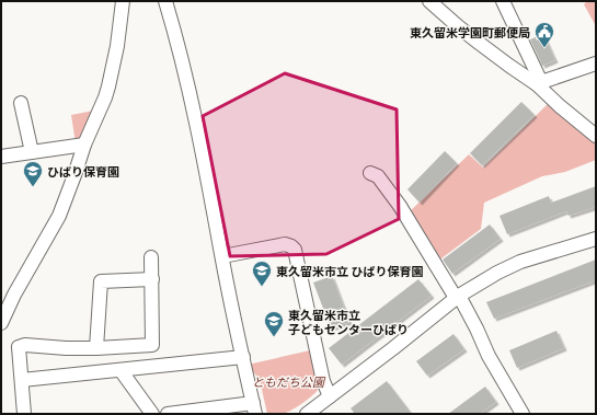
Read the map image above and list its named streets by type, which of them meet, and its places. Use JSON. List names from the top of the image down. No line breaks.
{"parks":["ともだち公園"],"places":{"public building":["東久留米学園町郵便局"],"school or university":["ひばり保育園","東久留米市立 ひばり保育園","東久留米市立 子どもセンターひばり"]}}
